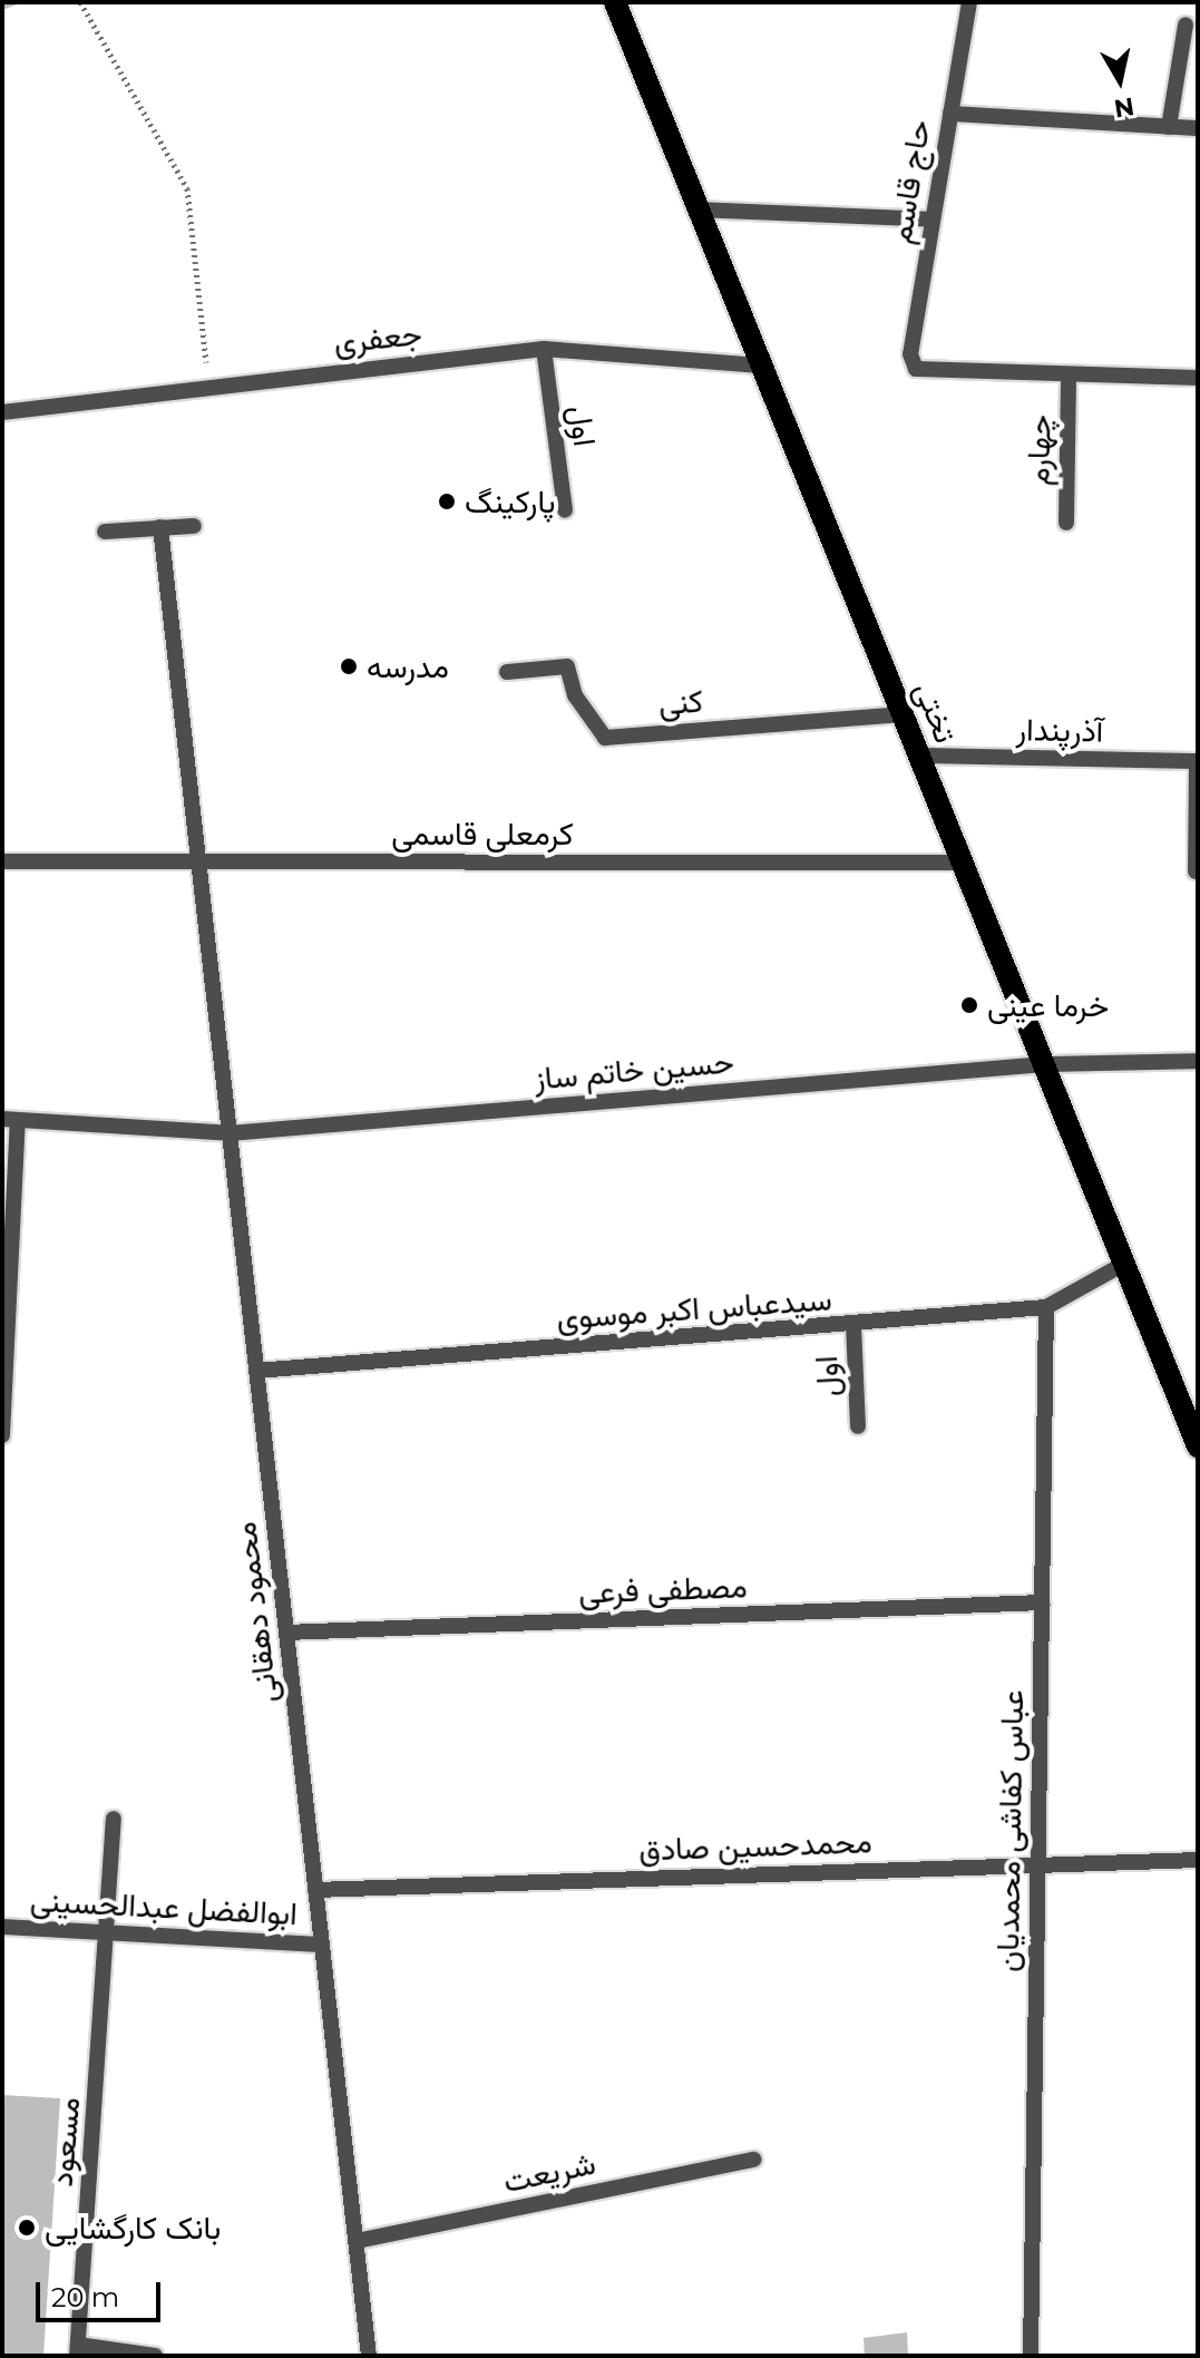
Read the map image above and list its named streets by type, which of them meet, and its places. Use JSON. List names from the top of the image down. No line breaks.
{"streets":{"main road":["تختی"],"street":["حاج قاسم","جعفری","اول","چهارم","کنی","آذرپندار","کرمعلی قاسمی","حسین خاتم ساز","سیدعباس اکبر موسوی","مصطفی فرعی","محمود دهقانی","عباس کفاشی محمدیان","محمدحسین صادق","ابوالفضل عبدالحسینی","مسعود","شریعت"]},"crossings":[["حاج قاسم","چهارم"],["جعفری","اول"],["جعفری","تختی"],["اول","سیدعباس اکبر موسوی"],["کنی","تختی"],["تختی","آذرپندار"],["تختی","کرمعلی قاسمی"],["تختی","حسین خاتم ساز"],["تختی","سیدعباس اکبر موسوی"],["کرمعلی قاسمی","محمود دهقانی"],["حسین خاتم ساز","محمود دهقانی"],["سیدعباس اکبر موسوی","محمود دهقانی"],["سیدعباس اکبر موسوی","عباس کفاشی محمدیان"],["مصطفی فرعی","محمود دهقانی"],["مصطفی فرعی","عباس کفاشی محمدیان"],["محمود دهقانی","محمدحسین صادق"],["محمود دهقانی","ابوالفضل عبدالحسینی"],["محمود دهقانی","شریعت"],["عباس کفاشی محمدیان","محمدحسین صادق"],["ابوالفضل عبدالحسینی","مسعود"]],"places":["پارکینگ","مدرسه","خرما عینی","بانک کارگشایی"],"scale_bar":"20 m","north":"bottom"}
